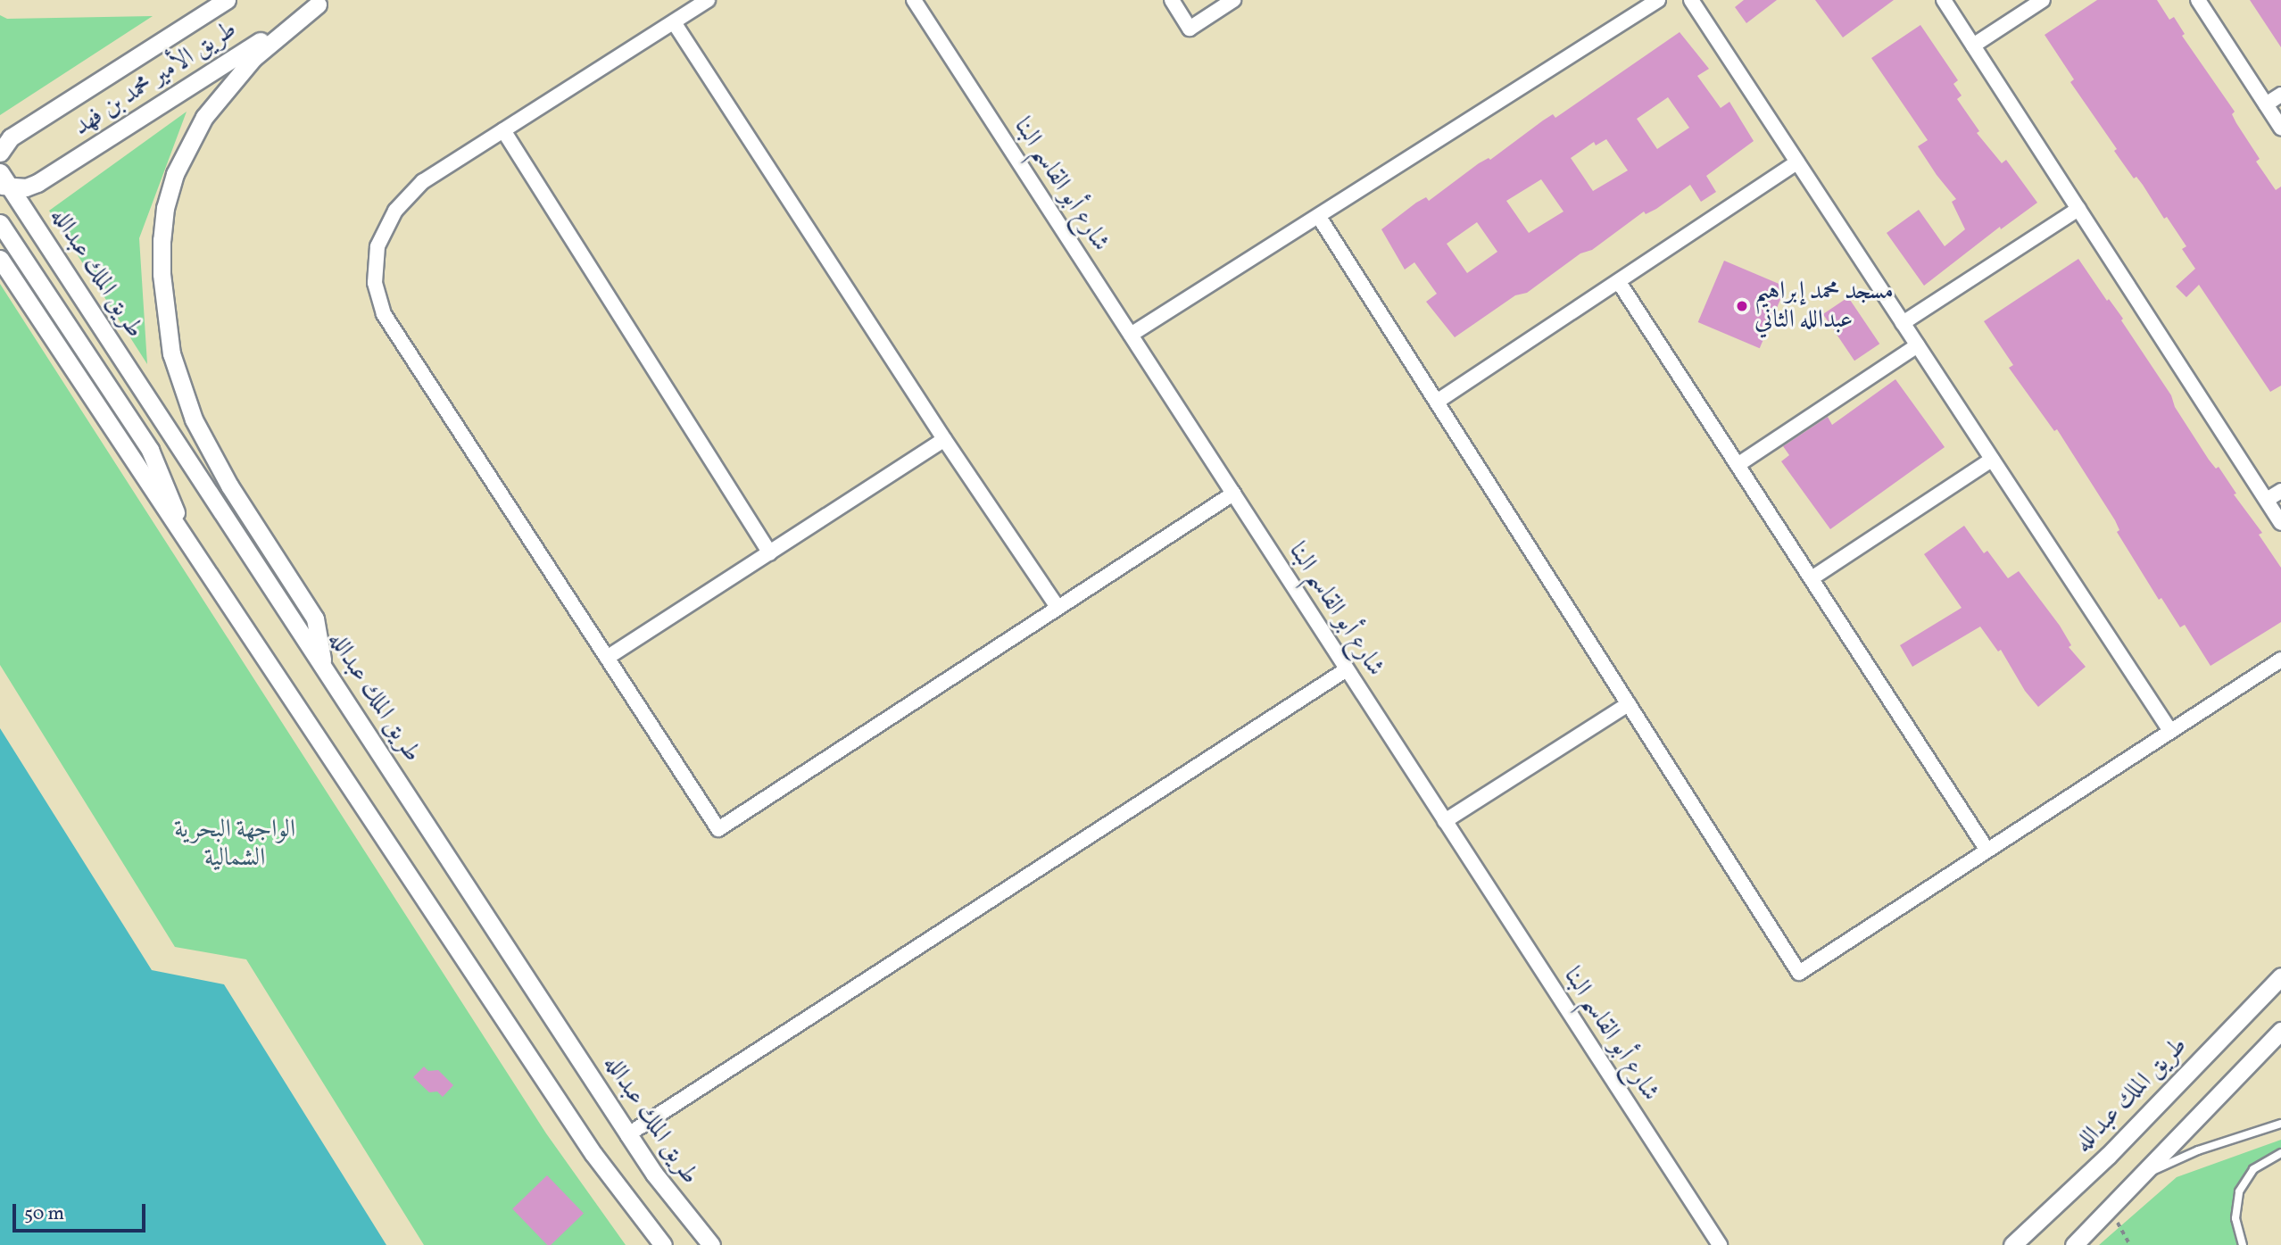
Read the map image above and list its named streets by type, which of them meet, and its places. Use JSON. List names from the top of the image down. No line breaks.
{"streets":{"street":["طريق الأمير محمد بن فهد","شارع أبو القاسم البنا","طريق الملك عبدالله"]},"crossings":[["طريق الأمير محمد بن فهد","طريق الملك عبدالله"]],"parks":["الواجهة البحرية الشمالية"],"places":["مسجد محمد إبراهيم عبدالله الثاني"],"scale_bar":"50 m"}
